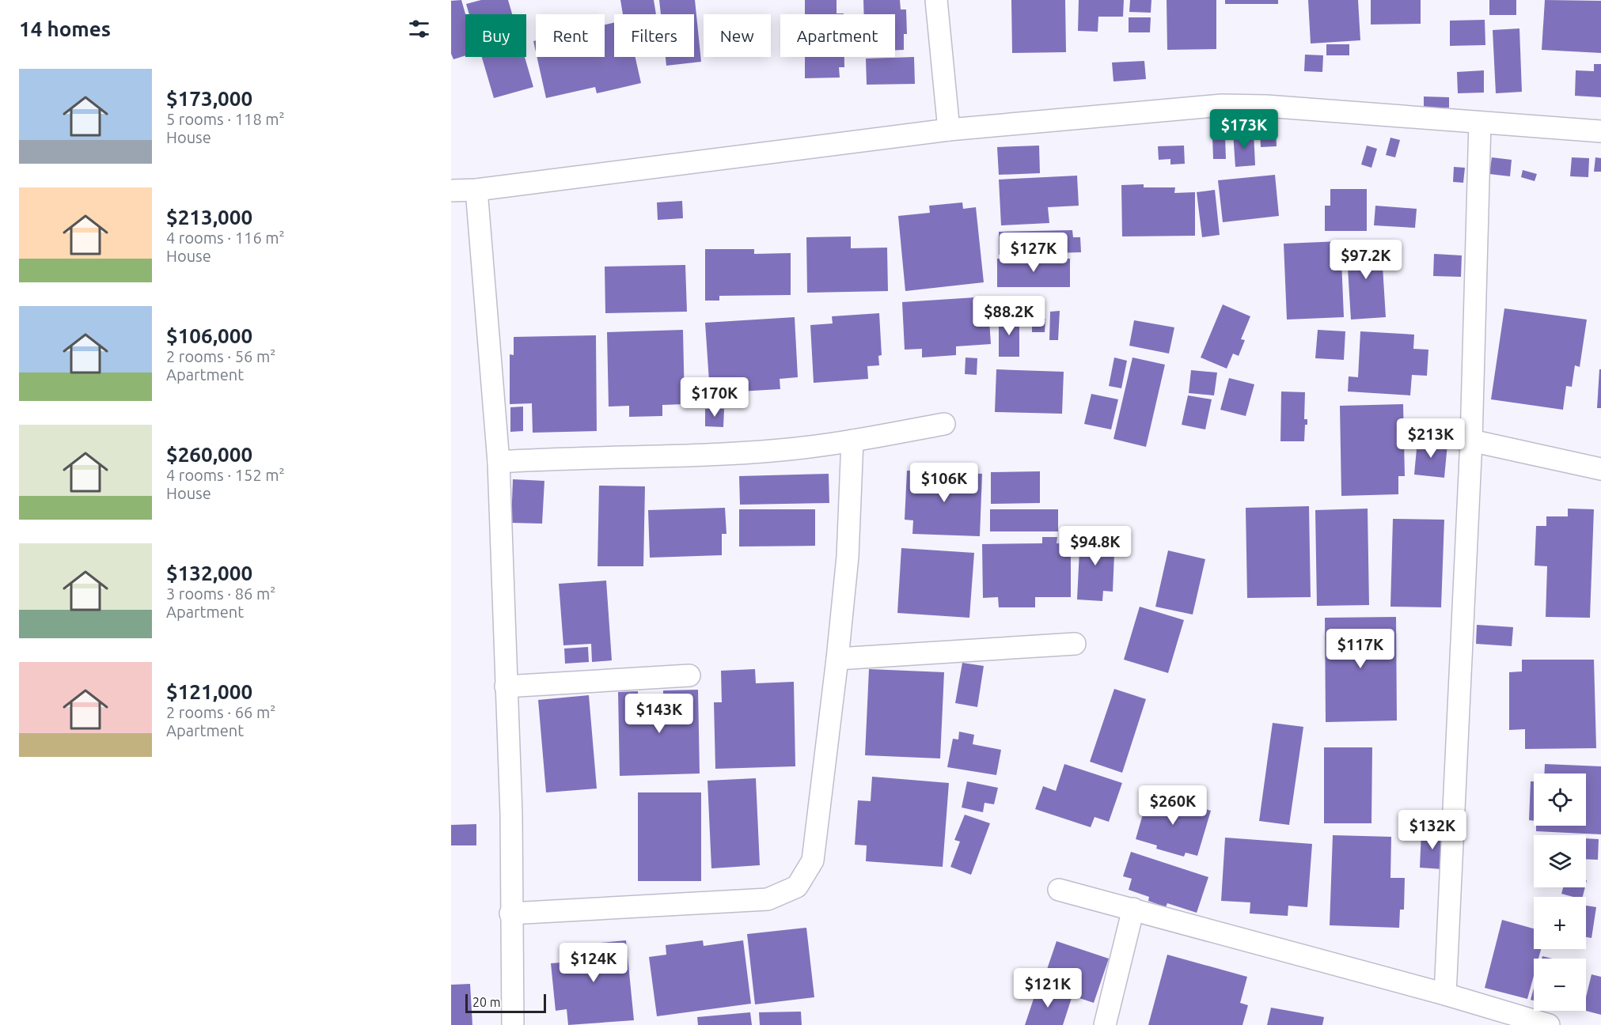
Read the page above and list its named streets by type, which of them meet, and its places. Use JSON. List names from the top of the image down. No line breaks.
{"scale_bar":"20 m","page":{"heading":"14 homes","chip":["Buy","Rent","Filters","New","Apartment"],"list":[{"name":"$173,000","note":"5 rooms · 118 m² · House"},{"name":"$213,000","note":"4 rooms · 116 m² · House"},{"name":"$106,000","note":"2 rooms · 56 m² · Apartment"},{"name":"$260,000","note":"4 rooms · 152 m² · House"},{"name":"$132,000","note":"3 rooms · 86 m² · Apartment"},{"name":"$121,000","note":"2 rooms · 66 m² · Apartment"}],"price":["$173K","$127K","$97.2K","$88.2K","$170K","$213K","$106K","$94.8K","$117K","$143K","$260K","$132K","$124K","$121K"],"map_buttons":["+","−"],"scale":"20 m"}}
